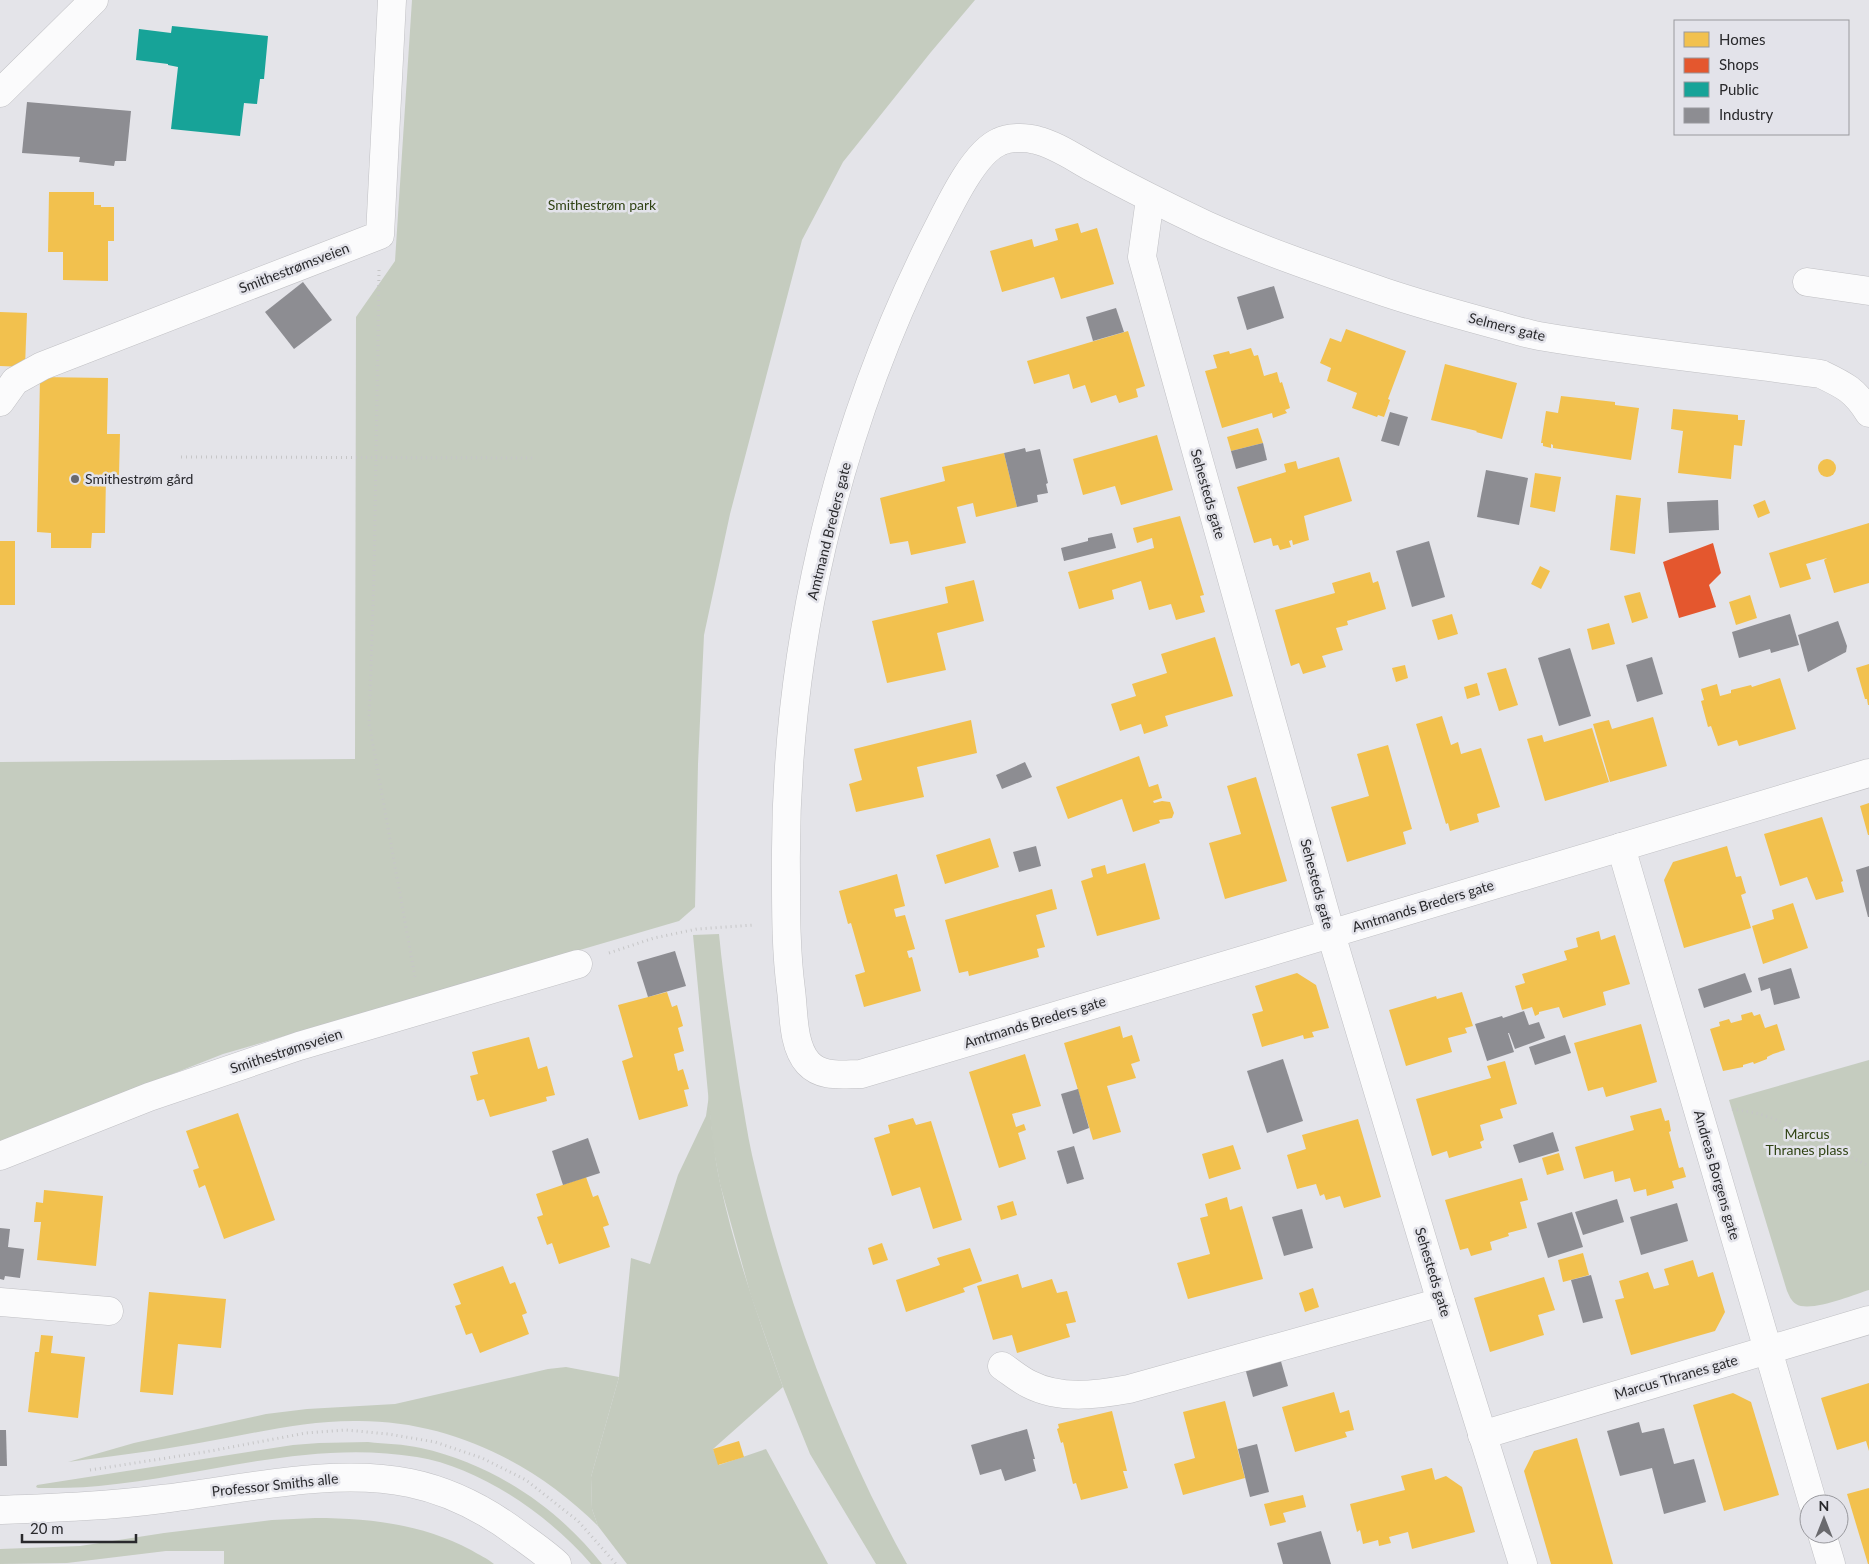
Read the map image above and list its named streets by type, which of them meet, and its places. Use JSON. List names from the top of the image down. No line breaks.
{"streets":{"street":["Smithestrømsveien","Selmers gate","Sehesteds gate","Amtmand Breders gate","Amtmands Breders gate","Andreas Borgens gate","Marcus Thranes gate","Professor Smiths alle"]},"crossings":[["Selmers gate","Sehesteds gate"],["Selmers gate","Amtmand Breders gate"],["Sehesteds gate","Amtmand Breders gate"],["Sehesteds gate","Amtmands Breders gate"],["Sehesteds gate","Marcus Thranes gate"],["Amtmand Breders gate","Amtmands Breders gate"],["Amtmands Breders gate","Andreas Borgens gate"],["Andreas Borgens gate","Marcus Thranes gate"]],"parks":["Smithestrøm park","Marcus Thranes plass"],"places":["Smithestrøm gård"],"legend":["Homes","Shops","Public","Industry"],"scale_bar":"20 m","north":"top"}
